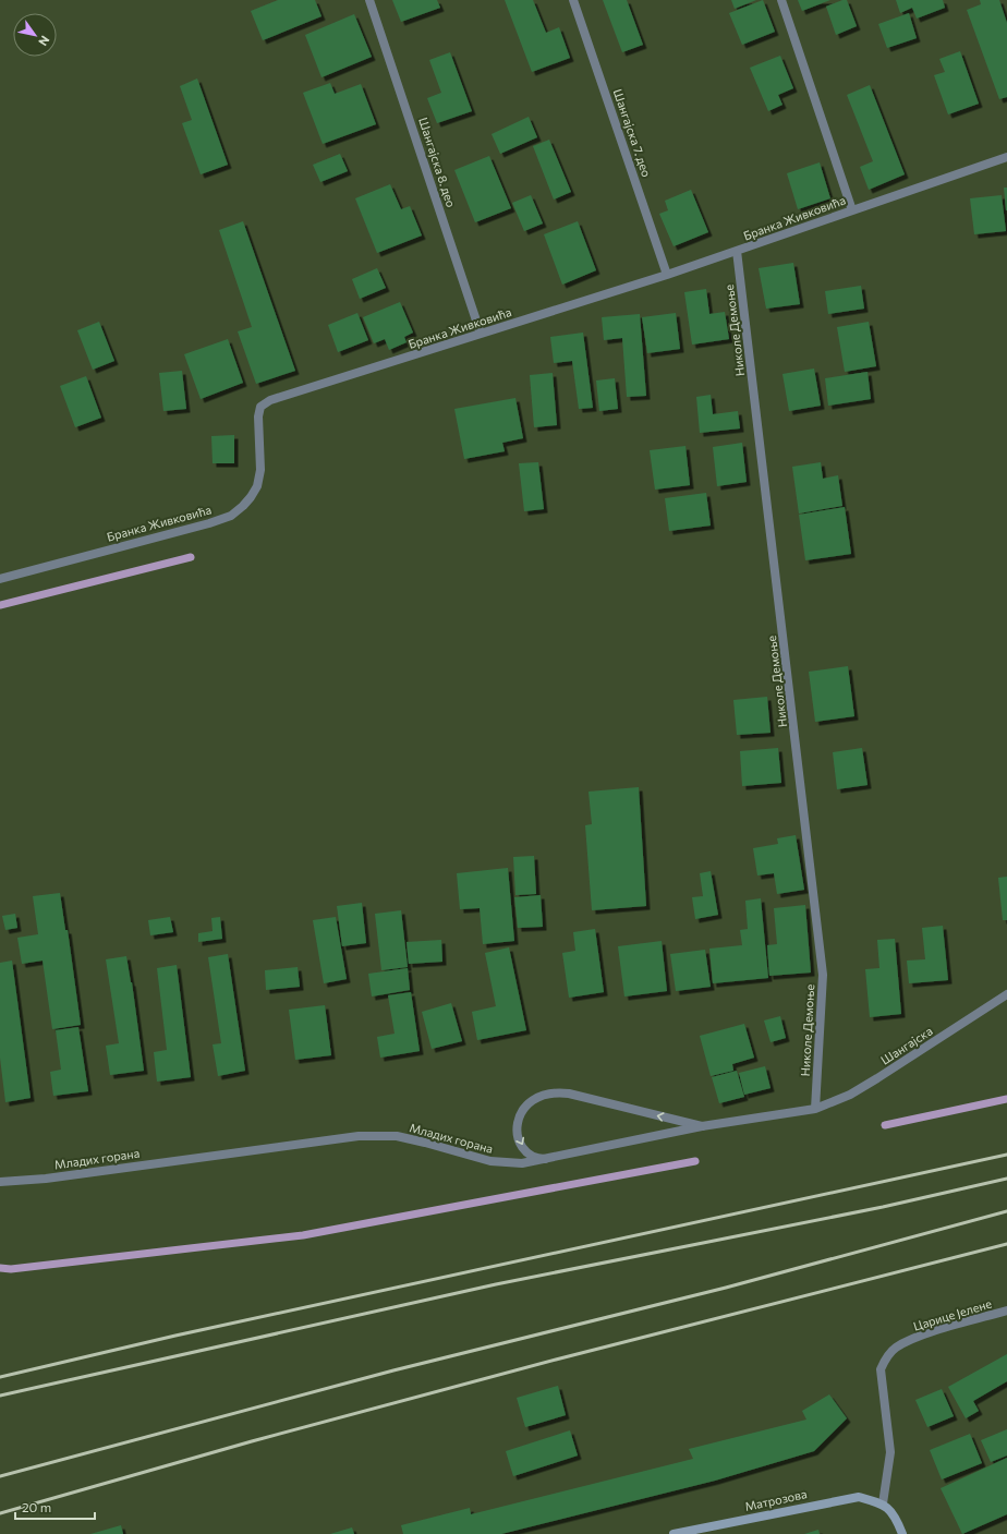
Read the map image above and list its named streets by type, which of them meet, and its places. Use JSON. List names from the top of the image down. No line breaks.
{"streets":{"street":["Шангајска 7. део","Шангајска 8. део","Бранка Живковића","Николе Демоње","Шангајска","Младих горана","Царице Јелене","Матрозова"]},"crossings":[["Шангајска 7. део","Бранка Живковића"],["Шангајска 8. део","Бранка Живковића"],["Бранка Живковића","Николе Демоње"],["Николе Демоње","Шангајска"],["Николе Демоње","Младих горана"],["Шангајска","Младих горана"],["Царице Јелене","Матрозова"]],"scale_bar":"20 m","north":"bottom right"}
